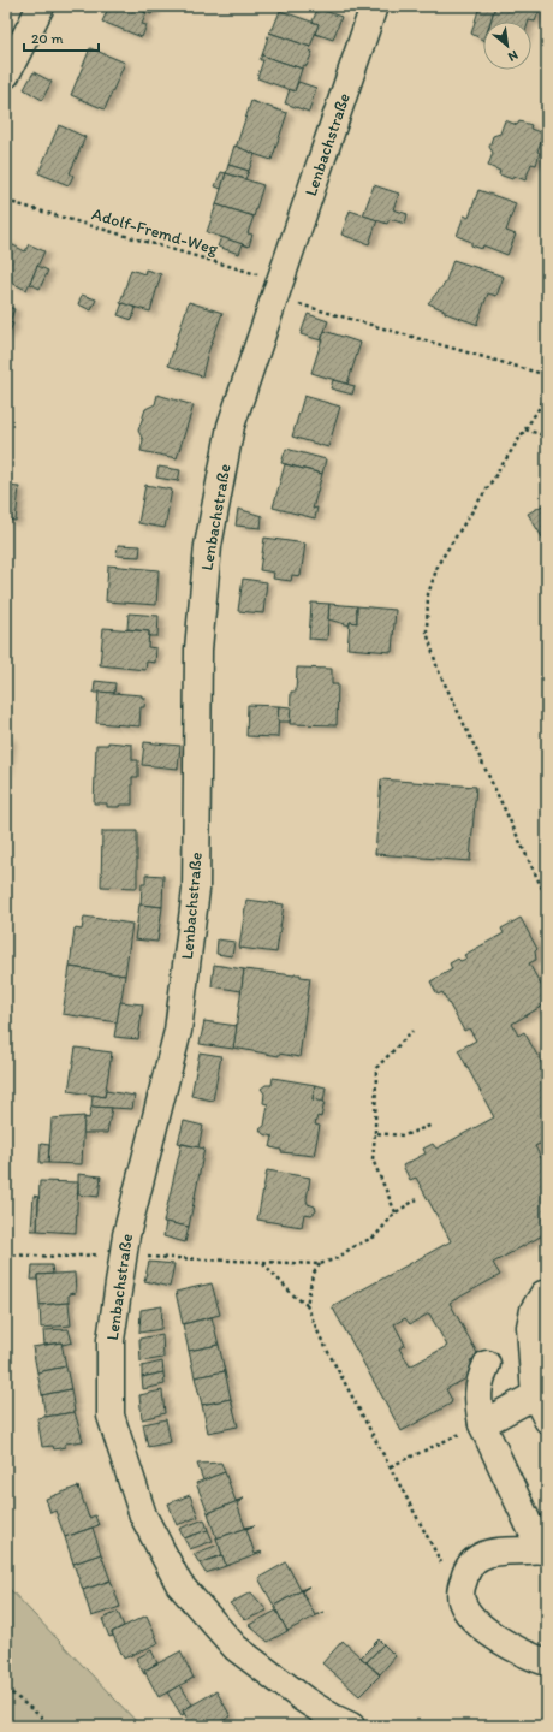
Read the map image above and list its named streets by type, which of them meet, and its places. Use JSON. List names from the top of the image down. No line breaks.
{"streets":{"street":["Lenbachstraße"],"path":["Adolf-Fremd-Weg"]},"crossings":[["Lenbachstraße","Adolf-Fremd-Weg"]],"scale_bar":"20 m","north":"bottom right"}
